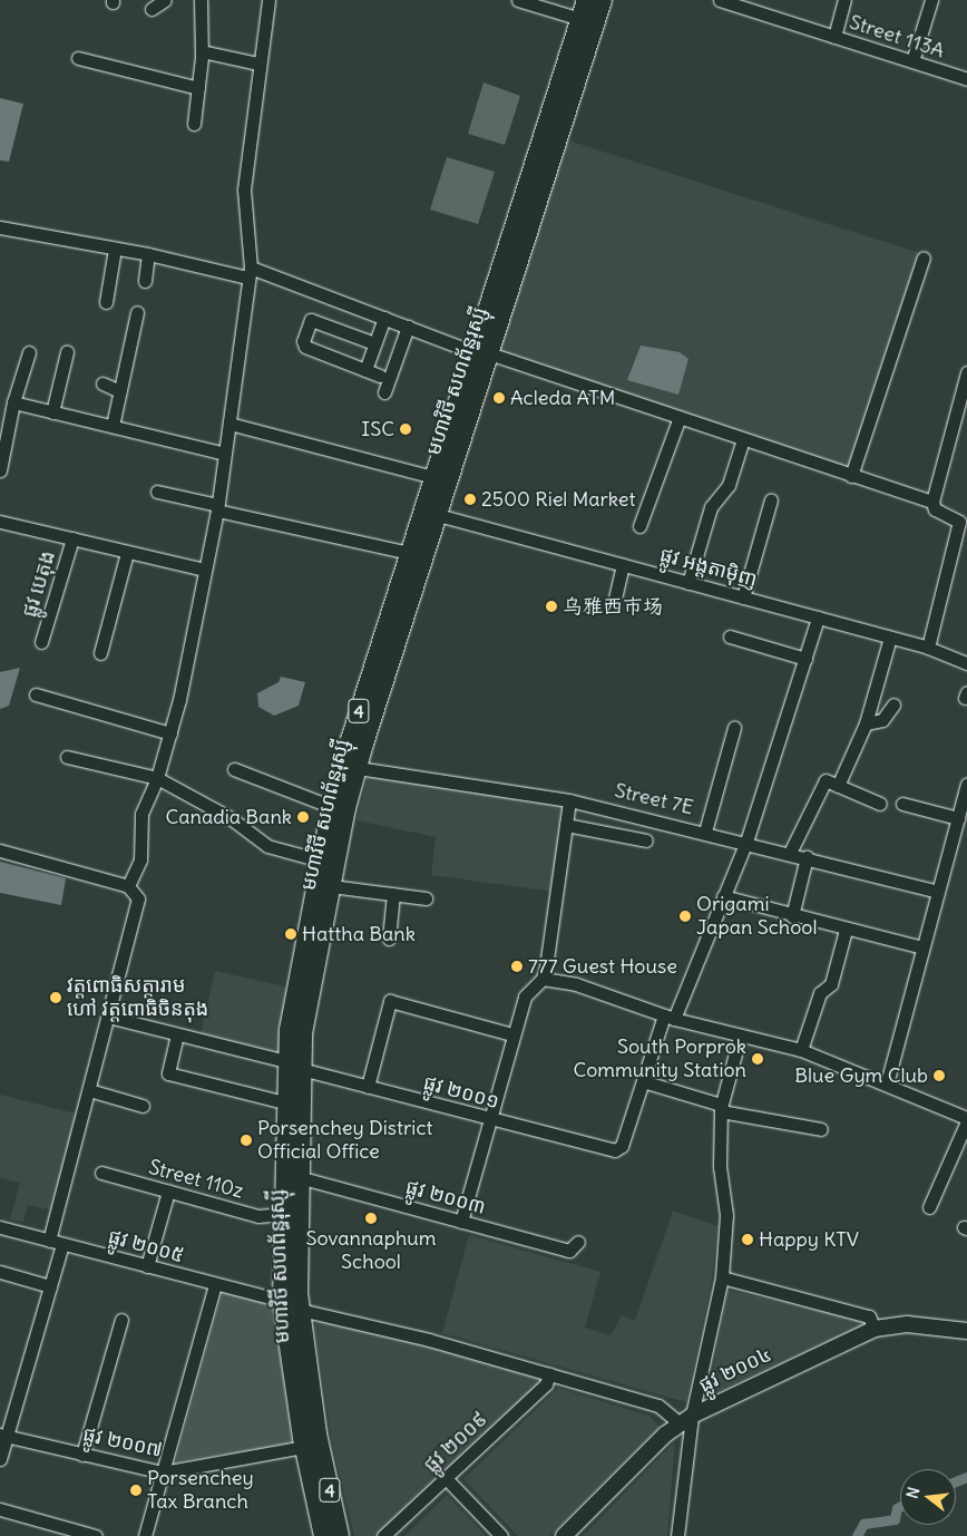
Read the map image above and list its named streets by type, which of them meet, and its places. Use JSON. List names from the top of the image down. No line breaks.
{"streets":{"highway":["មហាវិថី សហព័ន្ធរុស្ស៊ី","4"],"main road":["ផ្លូវ ២០០៤"],"street":["Street 113A","ផ្លូវ អង្តតាម៉ិញ","ផ្លូវ បេតុង","Street 7E","ផ្លូវ ២០០១","Street 110z","ផ្លូវ ២០០៣","ផ្លូវ ២០០៥","ផ្លូវ ២០០៧","ផ្លូវ ២០០៩"]},"crossings":[["មហាវិថី សហព័ន្ធរុស្ស៊ី","ផ្លូវ អង្តតាម៉ិញ"],["មហាវិថី សហព័ន្ធរុស្ស៊ី","Street 7E"],["មហាវិថី សហព័ន្ធរុស្ស៊ី","ផ្លូវ ២០០១"],["មហាវិថី សហព័ន្ធរុស្ស៊ី","Street 110z"],["មហាវិថី សហព័ន្ធរុស្ស៊ី","ផ្លូវ ២០០៣"],["មហាវិថី សហព័ន្ធរុស្ស៊ី","ផ្លូវ ២០០៥"],["មហាវិថី សហព័ន្ធរុស្ស៊ី","ផ្លូវ ២០០៧"]],"places":["Acleda ATM","ISC","2500 Riel Market","乌雅西市场","Canadia Bank","Origami Japan School","Hattha Bank","777 Guest House","វត្តពោធិសត្តារាម ហៅ វត្តពោធិចិនតុង","South Porprok Community Station","Blue Gym Club","Porsenchey District Official Office","Sovannaphum School","Happy KTV","Porsenchey Tax Branch"],"north":"left"}
